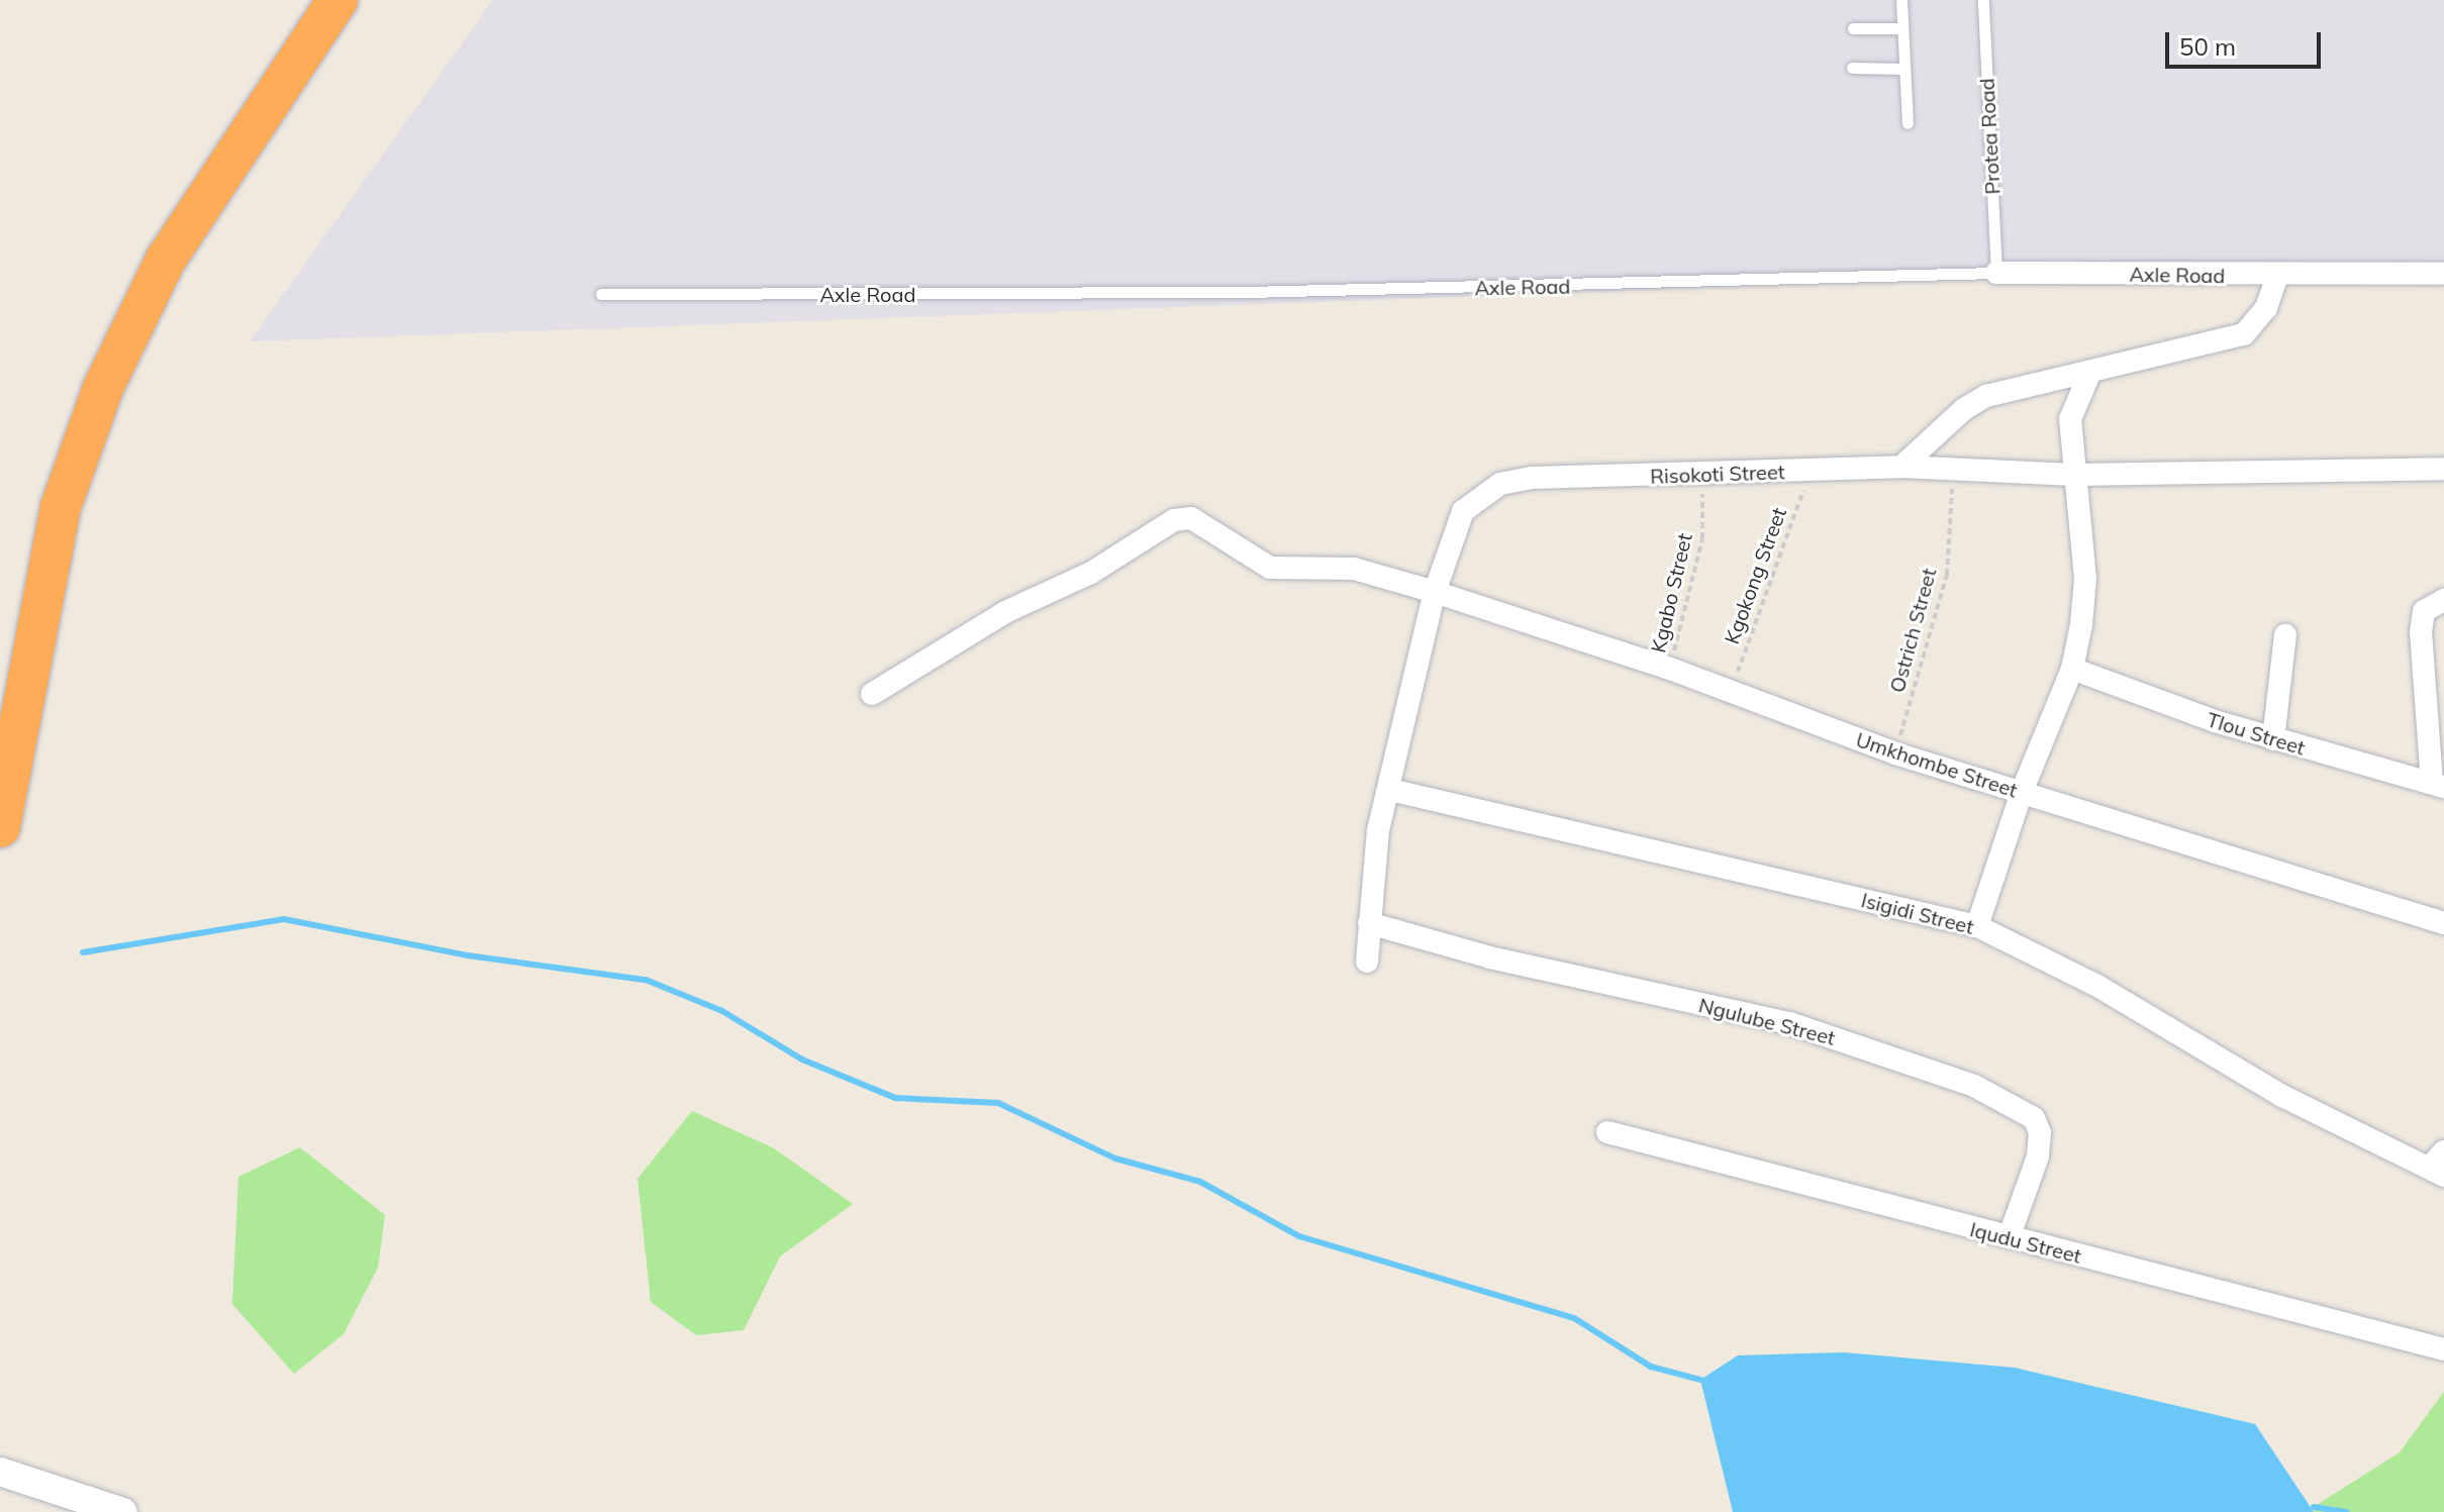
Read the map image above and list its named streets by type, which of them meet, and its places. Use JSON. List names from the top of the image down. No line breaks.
{"streets":{"street":["Axle Road","Risokoti Street","Tlou Street","Umkhombe Street","Isigidi Street","Ngulube Street","Iqudu Street"],"lane":["Protea Road"],"path":["Kgokong Street","Kgabo Street","Ostrich Street"]},"crossings":[["Protea Road","Axle Road"],["Risokoti Street","Kgokong Street"],["Risokoti Street","Kgabo Street"],["Risokoti Street","Ostrich Street"],["Risokoti Street","Umkhombe Street"],["Risokoti Street","Isigidi Street"],["Risokoti Street","Ngulube Street"],["Kgokong Street","Umkhombe Street"],["Kgabo Street","Umkhombe Street"],["Ostrich Street","Umkhombe Street"],["Ngulube Street","Iqudu Street"]],"scale_bar":"50 m"}
